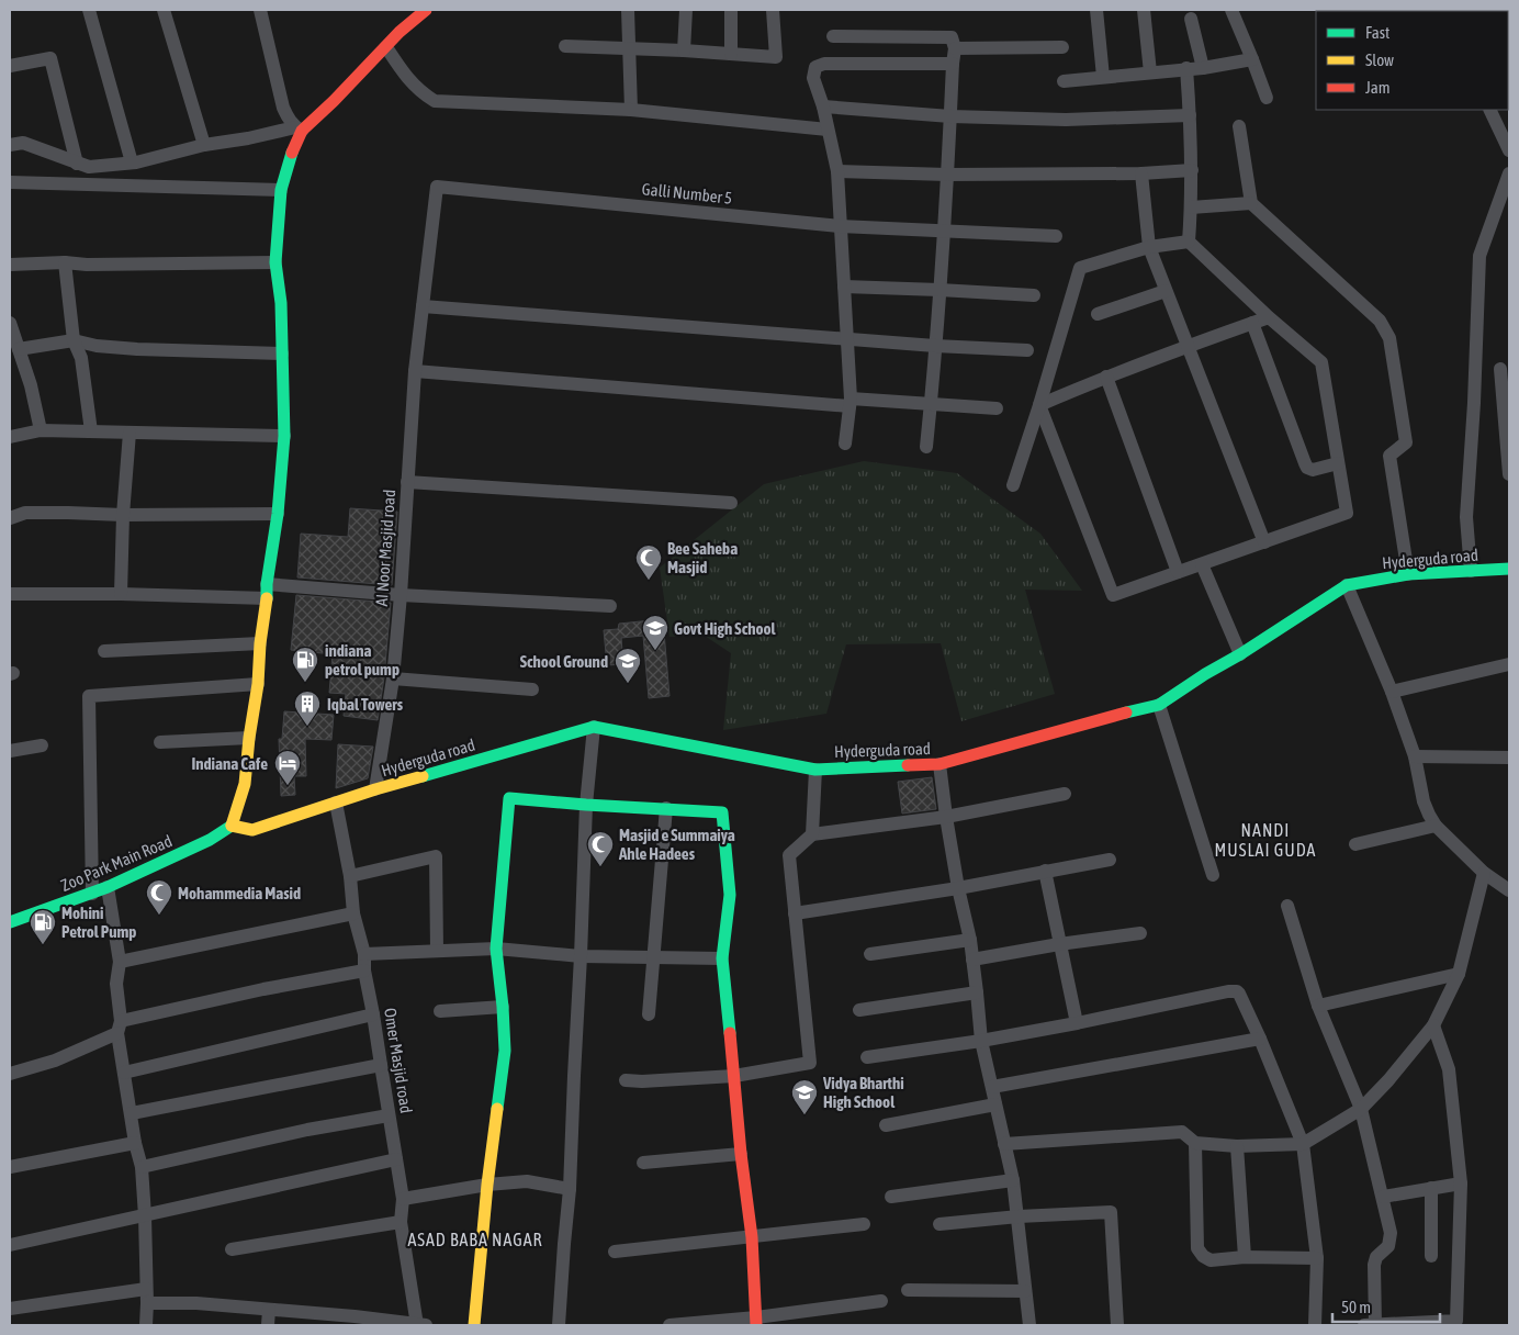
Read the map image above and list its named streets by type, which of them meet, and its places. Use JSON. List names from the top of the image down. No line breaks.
{"streets":{"street":["Galli Number 5","AI Noor Masjid road","Hyderguda road","Zoo Park Main Road","Omer Masjid road"]},"crossings":[["Galli Number 5","AI Noor Masjid road"],["AI Noor Masjid road","Hyderguda road"],["Hyderguda road","Zoo Park Main Road"],["Hyderguda road","Omer Masjid road"]],"districts":["NANDI MUSLAI GUDA","ASAD BABA NAGAR"],"places":{"mosque":["Bee Saheba Masjid","Masjid e Summaiya Ahle Hadees","Mohammedia Masid"],"school or university":["Govt High School","School Ground","Vidya Bharthi High School"],"fuel station":["indiana petrol pump","Mohini Petrol Pump"],"building":["Iqbal Towers"],"hotel":["Indiana Cafe"]},"legend":["Fast","Slow","Jam"],"scale_bar":"50 m"}
